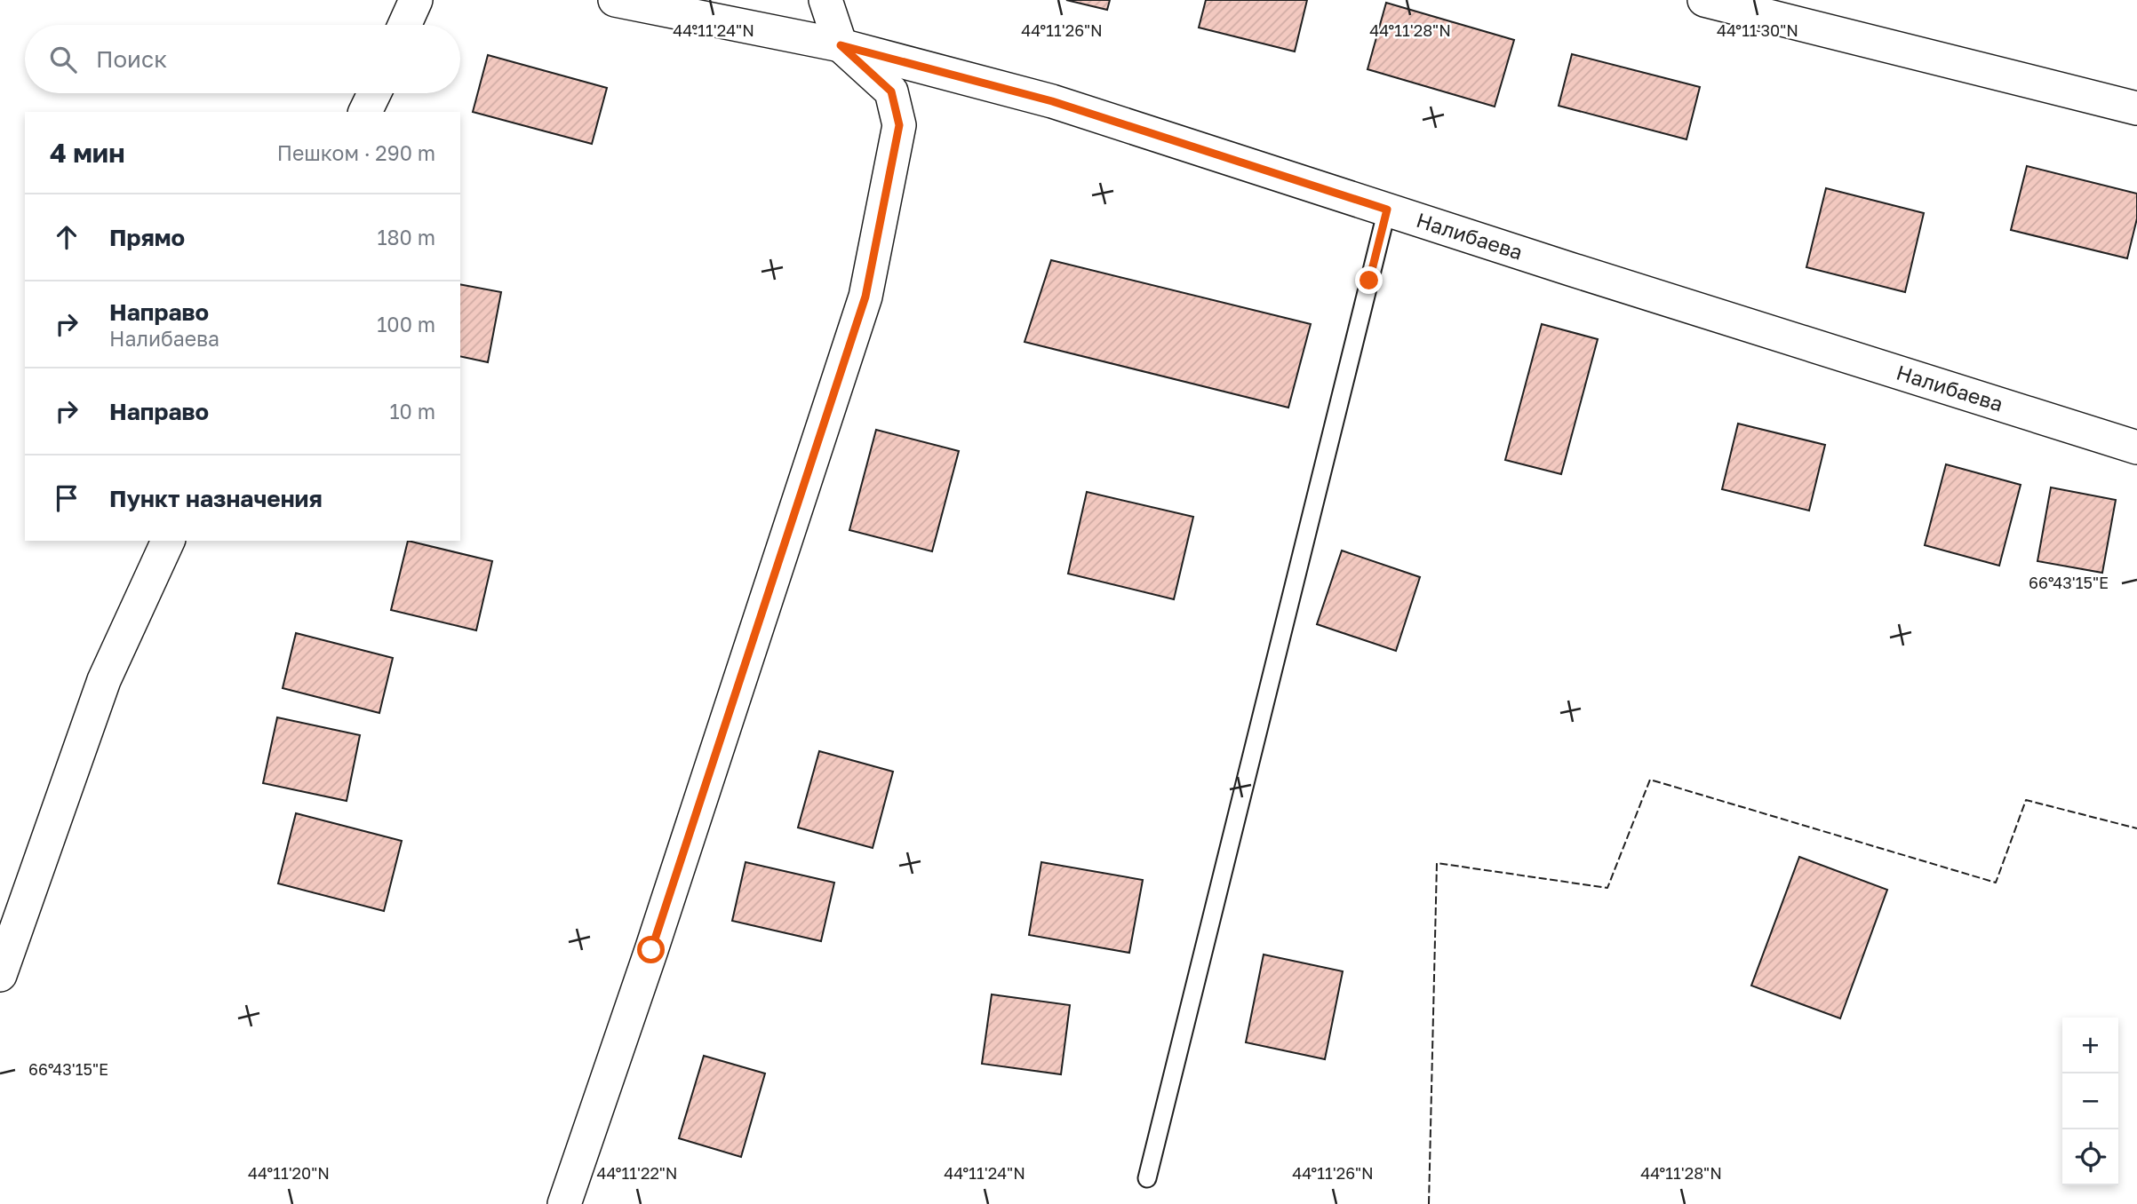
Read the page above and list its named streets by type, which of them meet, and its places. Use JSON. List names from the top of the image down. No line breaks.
{"streets":{"street":["Налибаева"]},"page":{"search":"Поиск","heading":["4 мин","Пешком · 290 m"],"list":[["Прямо","180 m"],["Направо","Налибаева","100 m"],["Направо","10 m"],"Пункт назначения"],"map_buttons":["+","−"]},"coordinates":["44°11'24\"N","44°11'26\"N","44°11'28\"N","44°11'30\"N","66°43'15\"E","44°11'20\"N","44°11'22\"N"]}
